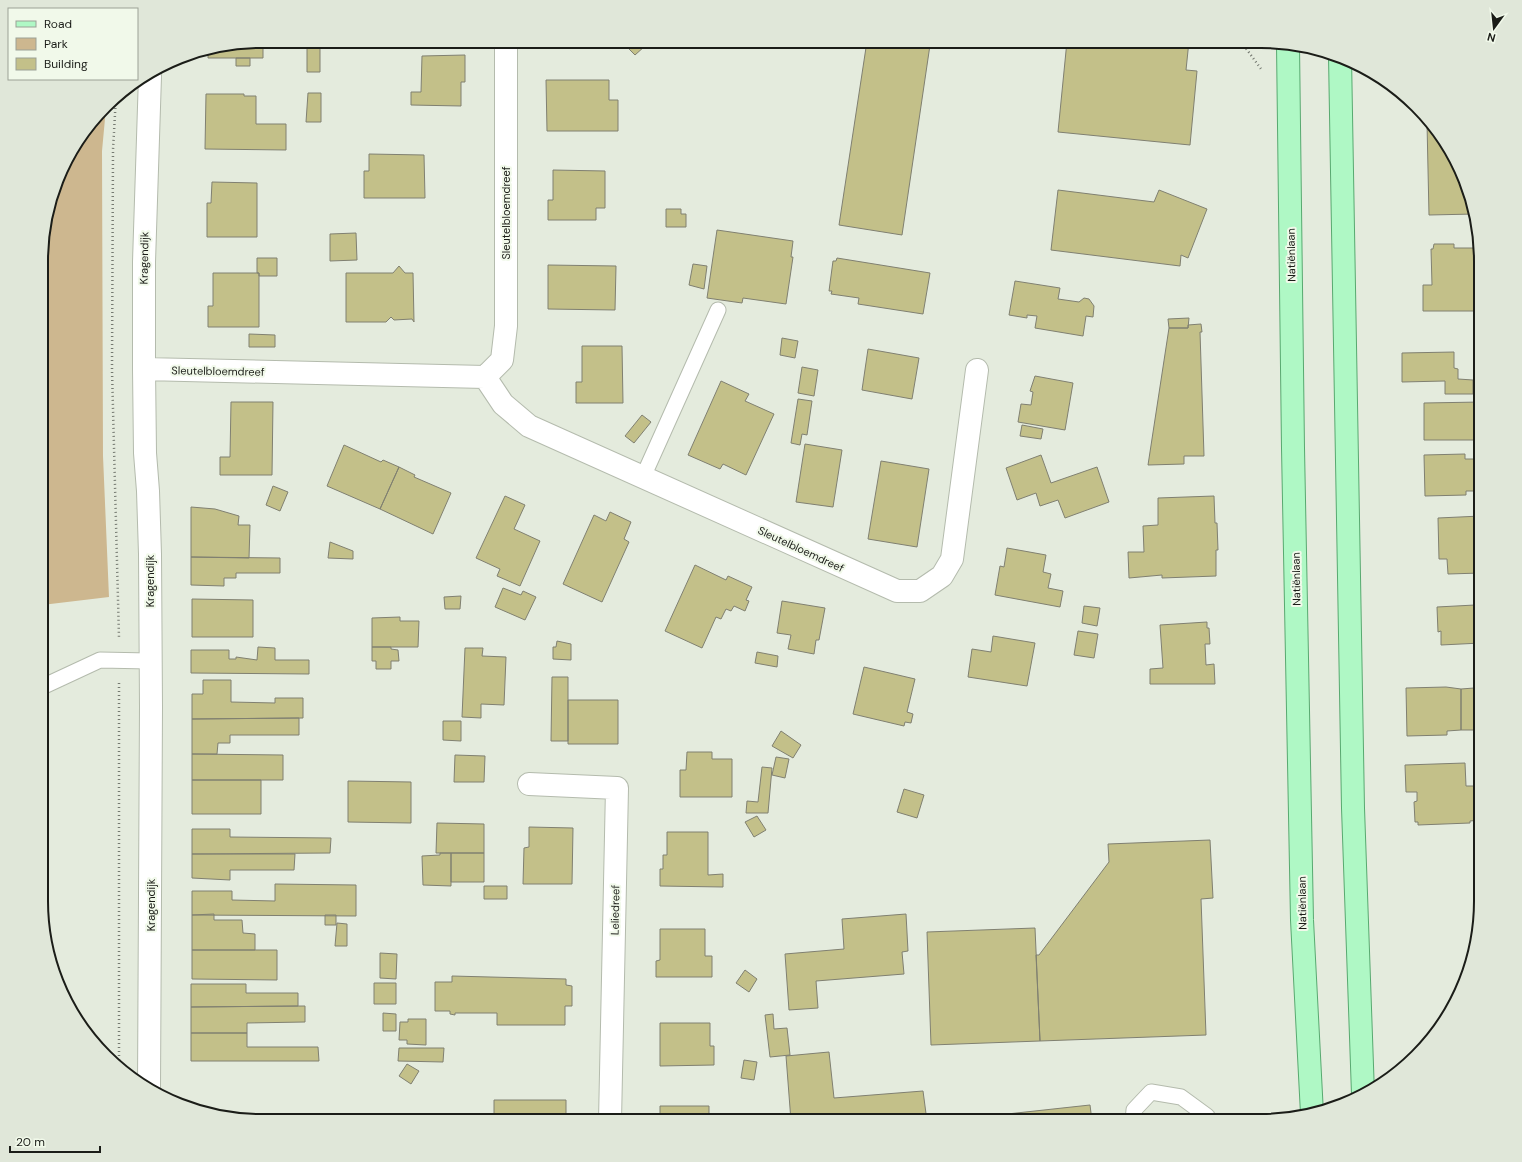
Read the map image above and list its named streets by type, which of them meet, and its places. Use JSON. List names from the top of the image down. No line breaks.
{"streets":{"main road":["Natiënlaan"],"street":["Sleutelbloemdreef","Kragendijk","Leliedreef"]},"crossings":[["Sleutelbloemdreef","Kragendijk"]],"legend":["Road","Park","Building"],"scale_bar":"20 m","north":"bottom"}
